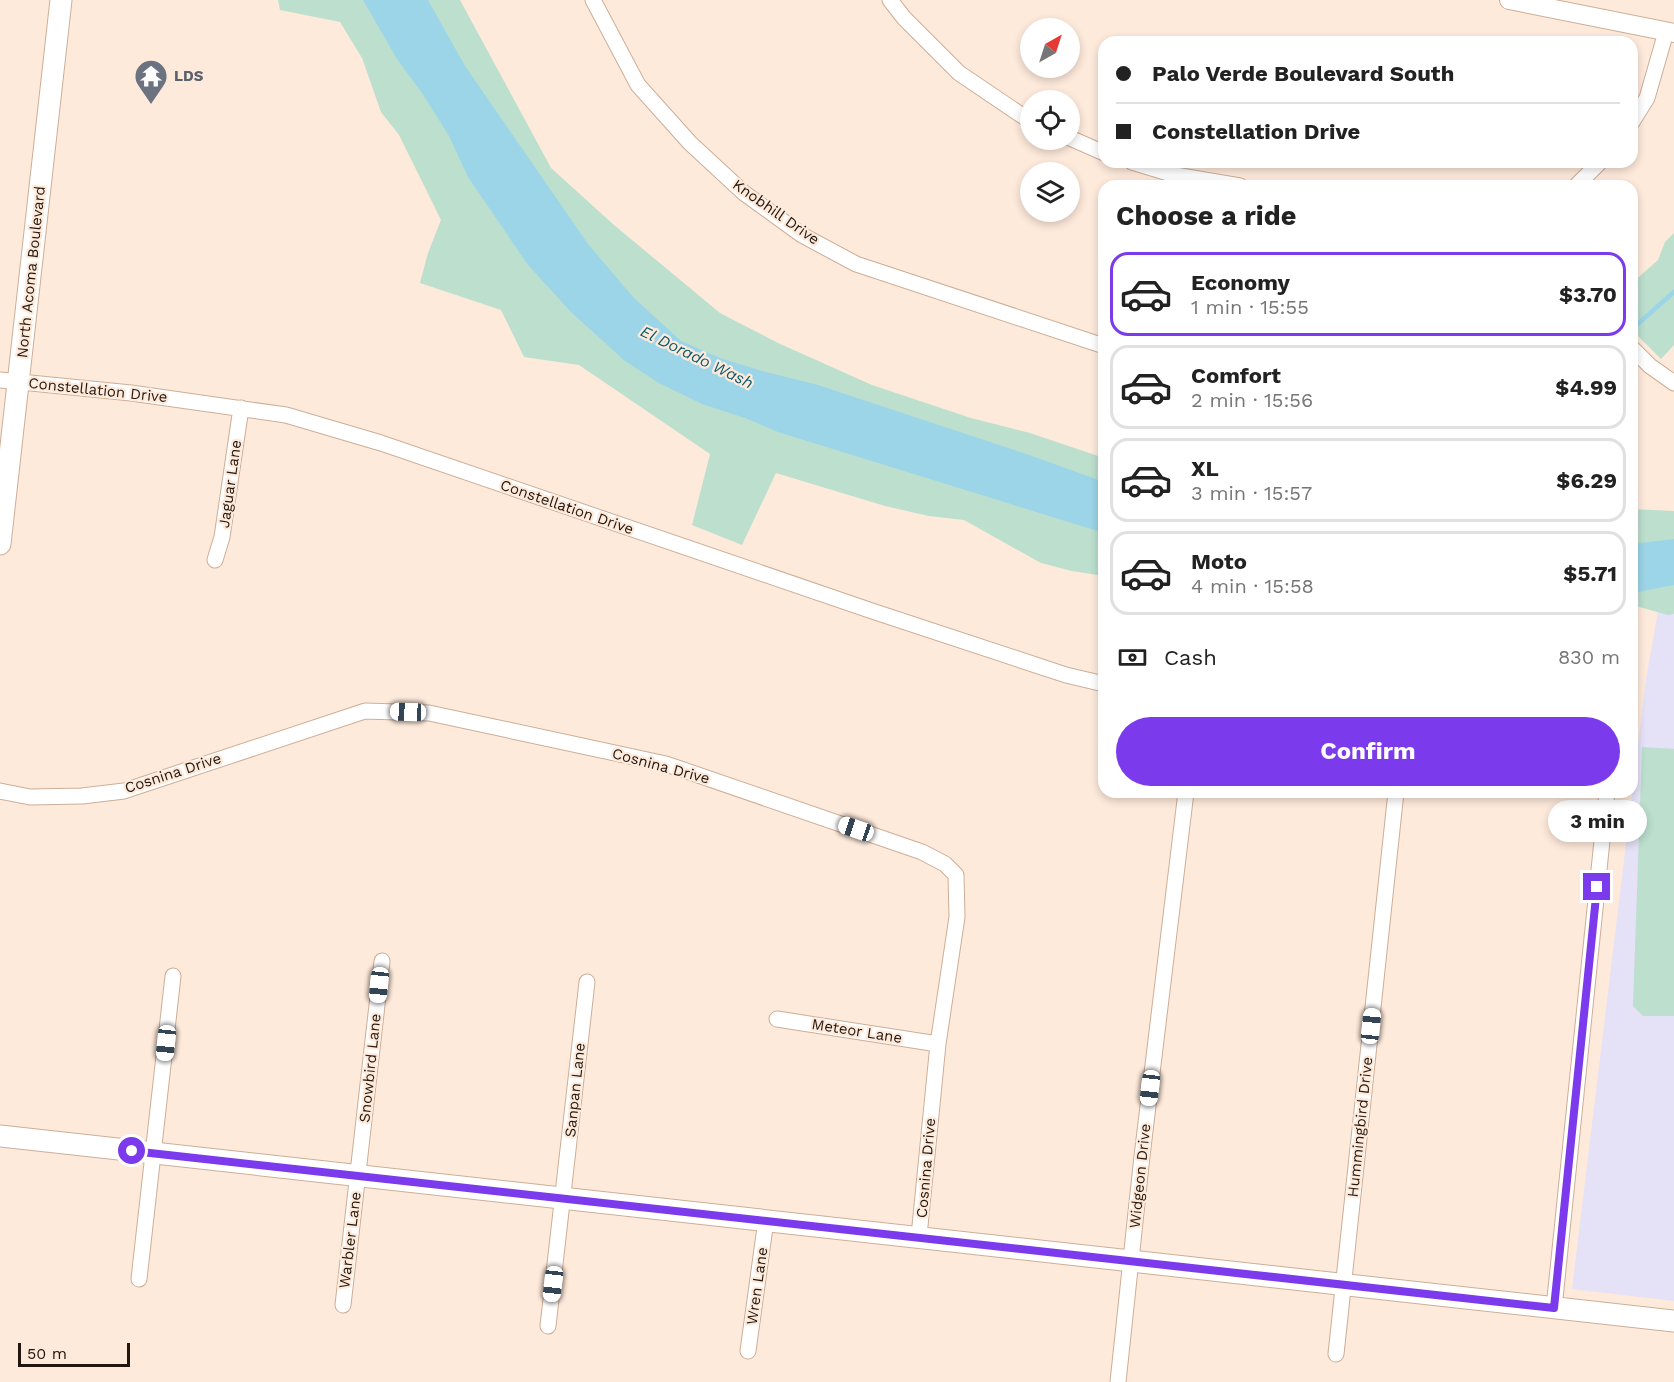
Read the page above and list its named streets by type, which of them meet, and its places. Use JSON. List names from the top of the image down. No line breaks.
{"streets":{"main road":["North Acoma Boulevard"],"street":["Knobhill Drive","Constellation Drive","Jaguar Lane","Cosnina Drive","Meteor Lane","Snowbird Lane","Sanpan Lane","Hummingbird Drive","Widgeon Drive","Warbler Lane","Wren Lane"]},"crossings":[["North Acoma Boulevard","Constellation Drive"],["Constellation Drive","Jaguar Lane"],["Cosnina Drive","Meteor Lane"],["Snowbird Lane","Warbler Lane"]],"water":["El Dorado Wash"],"places":{"temple":["LDS"]},"scale_bar":"50 m","north":"top right","page":{"banner":["Palo Verde Boulevard South","Constellation Drive"],"heading":"Choose a ride","list":[{"name":"Economy","note":"1 min · 15:55","value":"$3.70"},{"name":"Comfort","note":"2 min · 15:56","value":"$4.99"},{"name":"XL","note":"3 min · 15:57","value":"$6.29"},{"name":"Moto","note":"4 min · 15:58","value":"$5.71"}],"pay":["Cash","830 m"],"buttons":"Confirm","bubble":"3 min","scale":"50 m"}}
